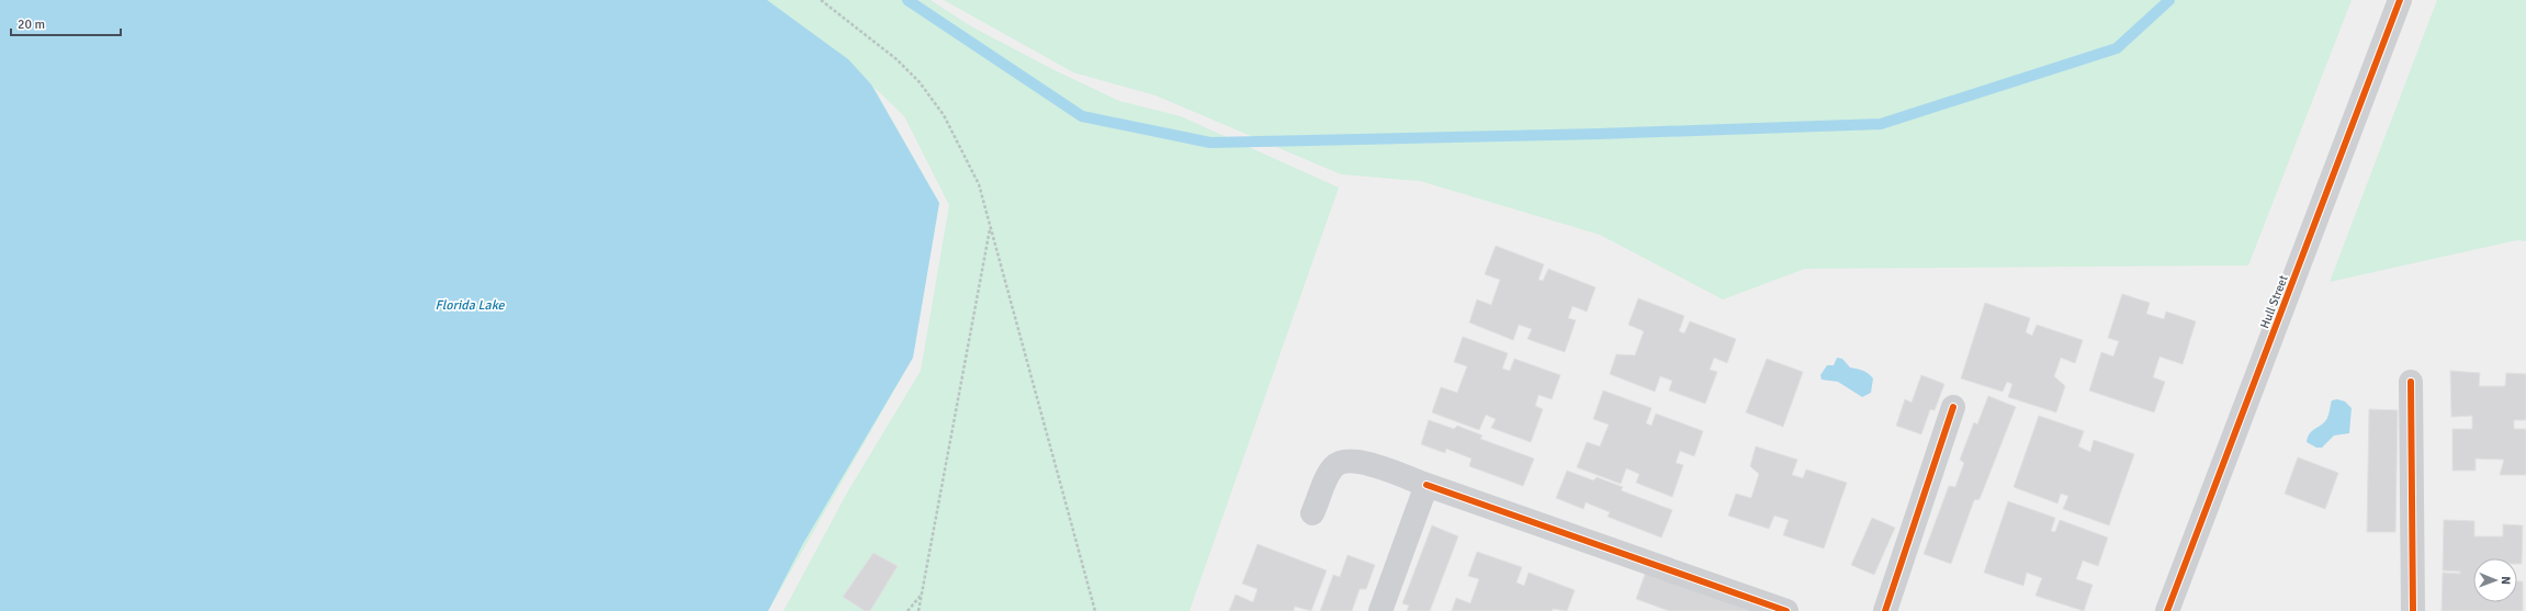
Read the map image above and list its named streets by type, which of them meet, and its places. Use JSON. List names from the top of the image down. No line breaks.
{"streets":{"street":["Hull Street"]},"water":["Florida Lake"],"scale_bar":"20 m","north":"right"}
